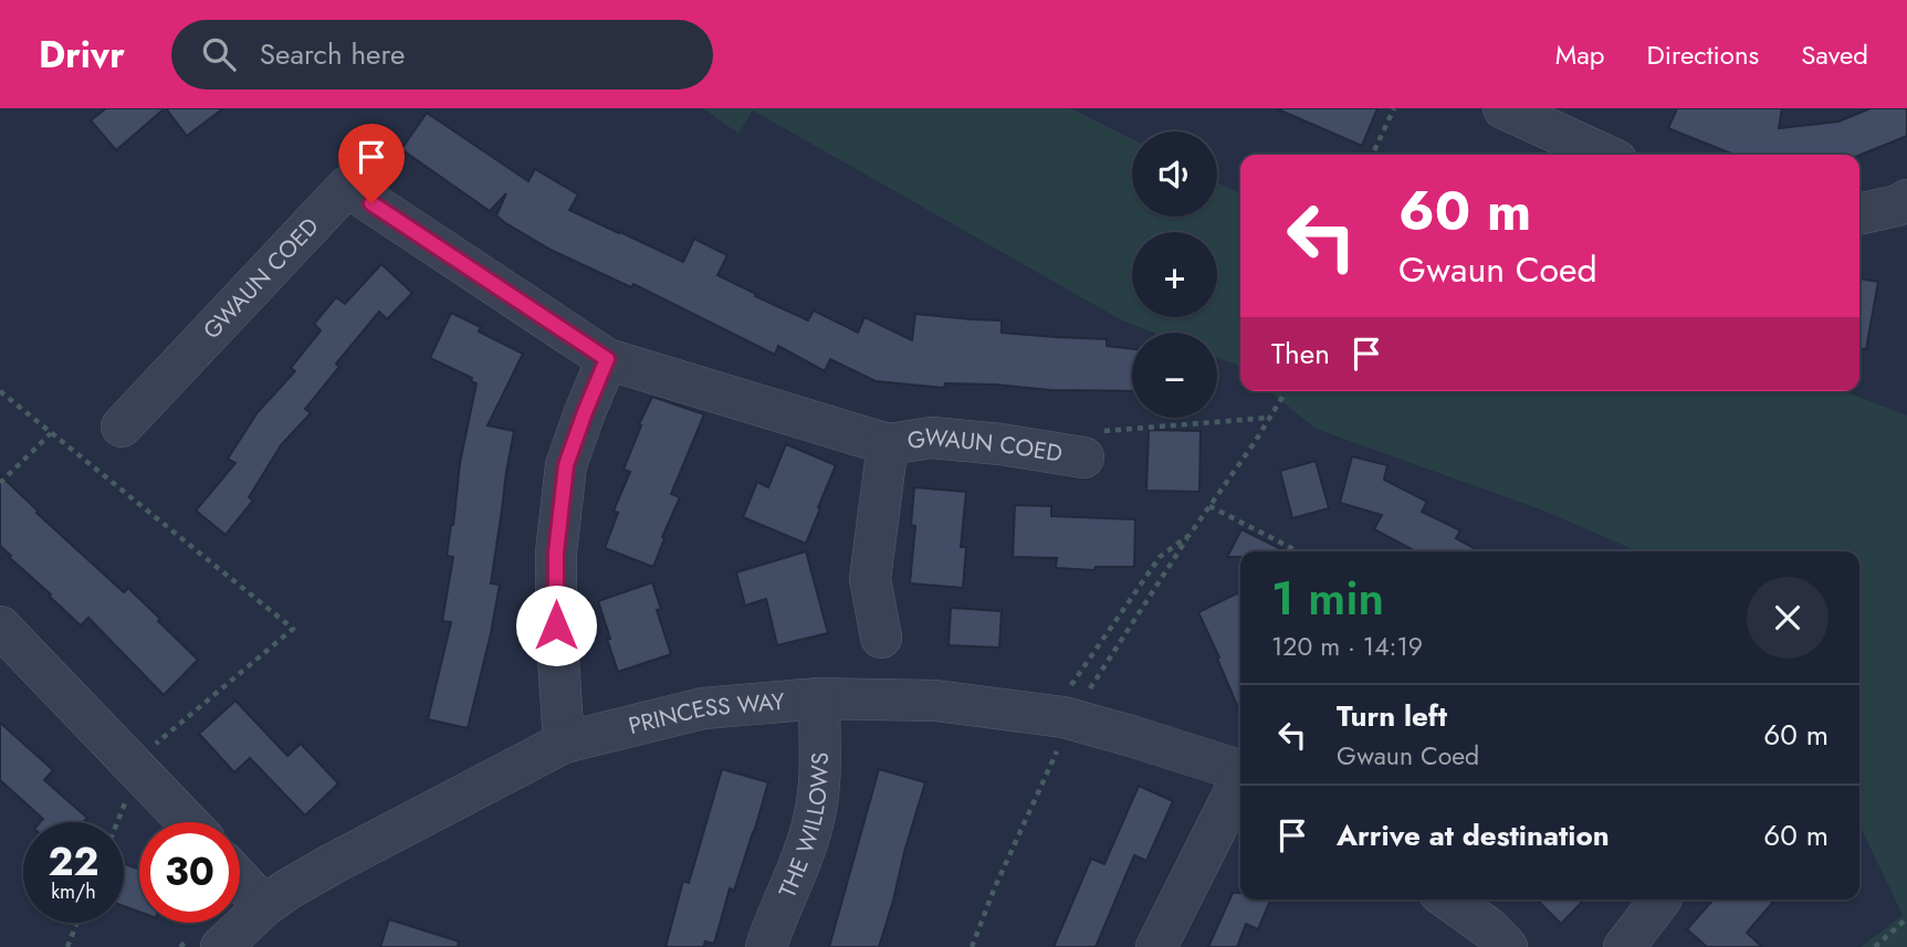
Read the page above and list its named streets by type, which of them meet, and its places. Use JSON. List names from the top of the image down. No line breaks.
{"streets":{"street":["GWAUN COED","PRINCESS WAY","THE WILLOWS"]},"crossings":[["PRINCESS WAY","THE WILLOWS"]],"page":{"header":"Drivr","search":"Search here","nav":["Map","Directions","Saved"],"map_buttons":["+","−"],"turn":["60 m","Gwaun Coed"],"then":"Then","heading":["1 min","120 m · 14:19"],"list":[{"name":"Turn left","note":"Gwaun Coed","value":"60 m"},{"name":"Arrive at destination","value":"60 m"}],"speed":"22 km/h","limit":"30"}}
